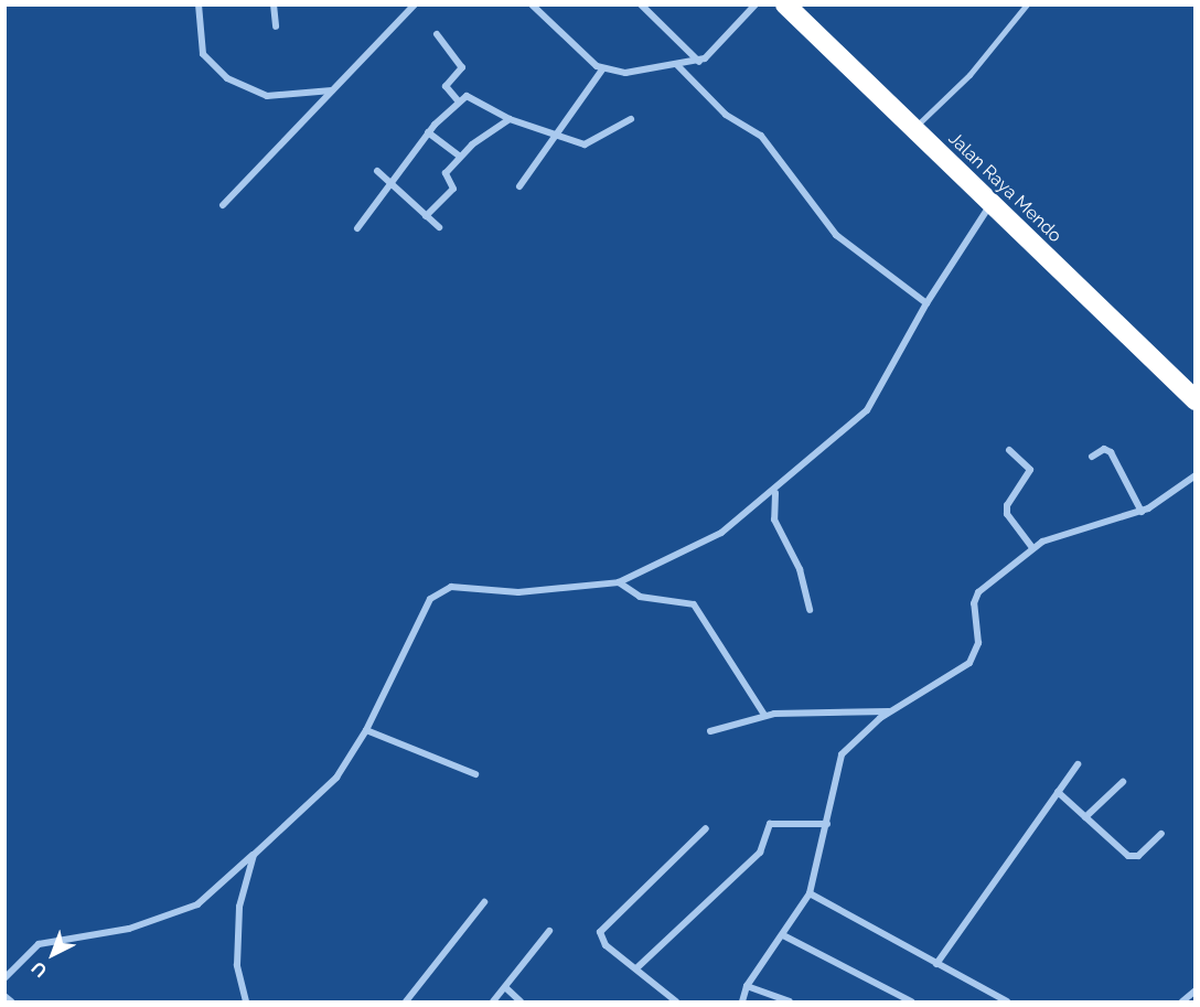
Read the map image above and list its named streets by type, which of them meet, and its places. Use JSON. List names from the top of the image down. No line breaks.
{"streets":{"highway":["Jalan Raya Mendo"]},"north":"bottom left"}
